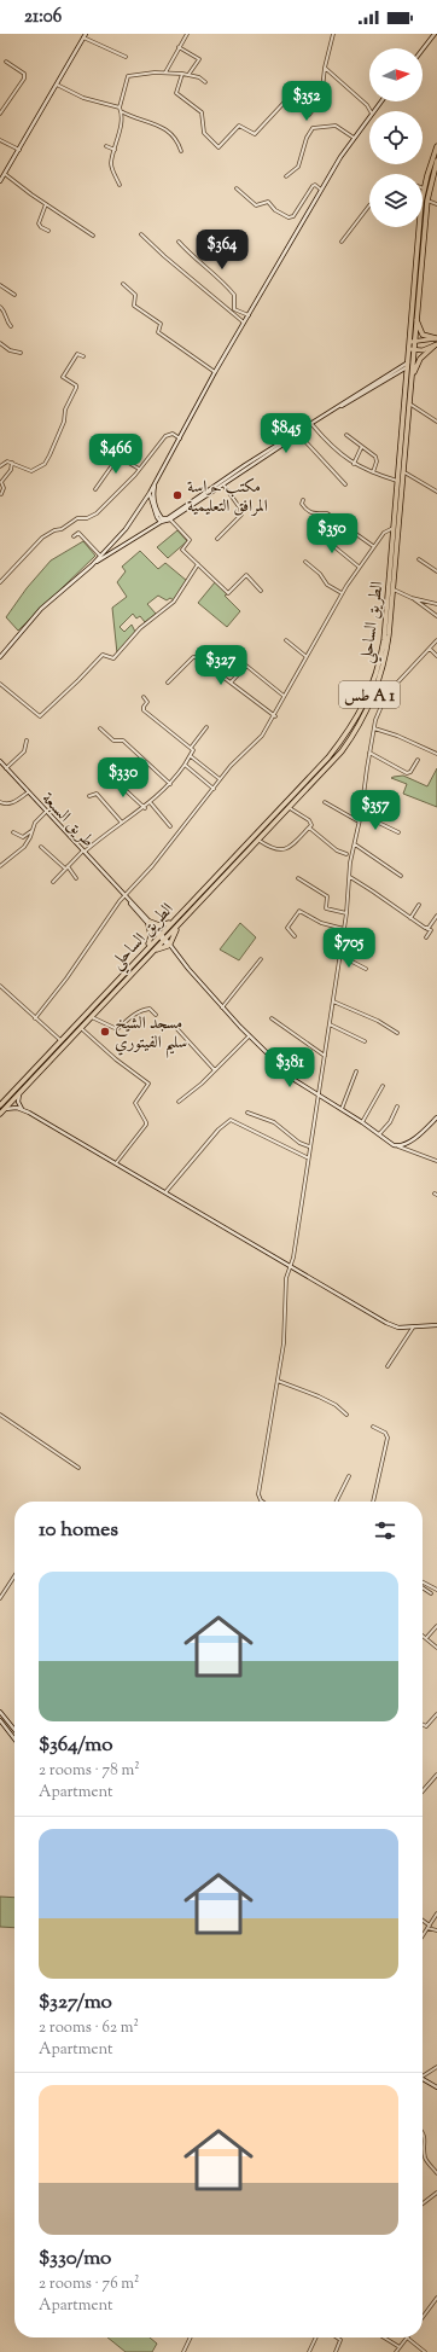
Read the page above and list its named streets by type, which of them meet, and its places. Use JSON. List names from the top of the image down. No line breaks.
{"streets":{"highway":["الطريق الساحلي","طس A 1"],"street":["طريق السبعة"]},"crossings":[["الطريق الساحلي","طريق السبعة"]],"places":["مكتب حراسة المرافق التعليمية","مسجد الشيخ سليم الفيتوري"],"north":"right","page":{"status":"21:06","price":["$352","$364","$845","$466","$350","$327","$330","$357","$705","$381"],"heading":"10 homes","list":[{"name":"$364/mo","note":"2 rooms · 78 m² · Apartment"},{"name":"$327/mo","note":"2 rooms · 62 m² · Apartment"},{"name":"$330/mo","note":"2 rooms · 76 m² · Apartment"}]}}
